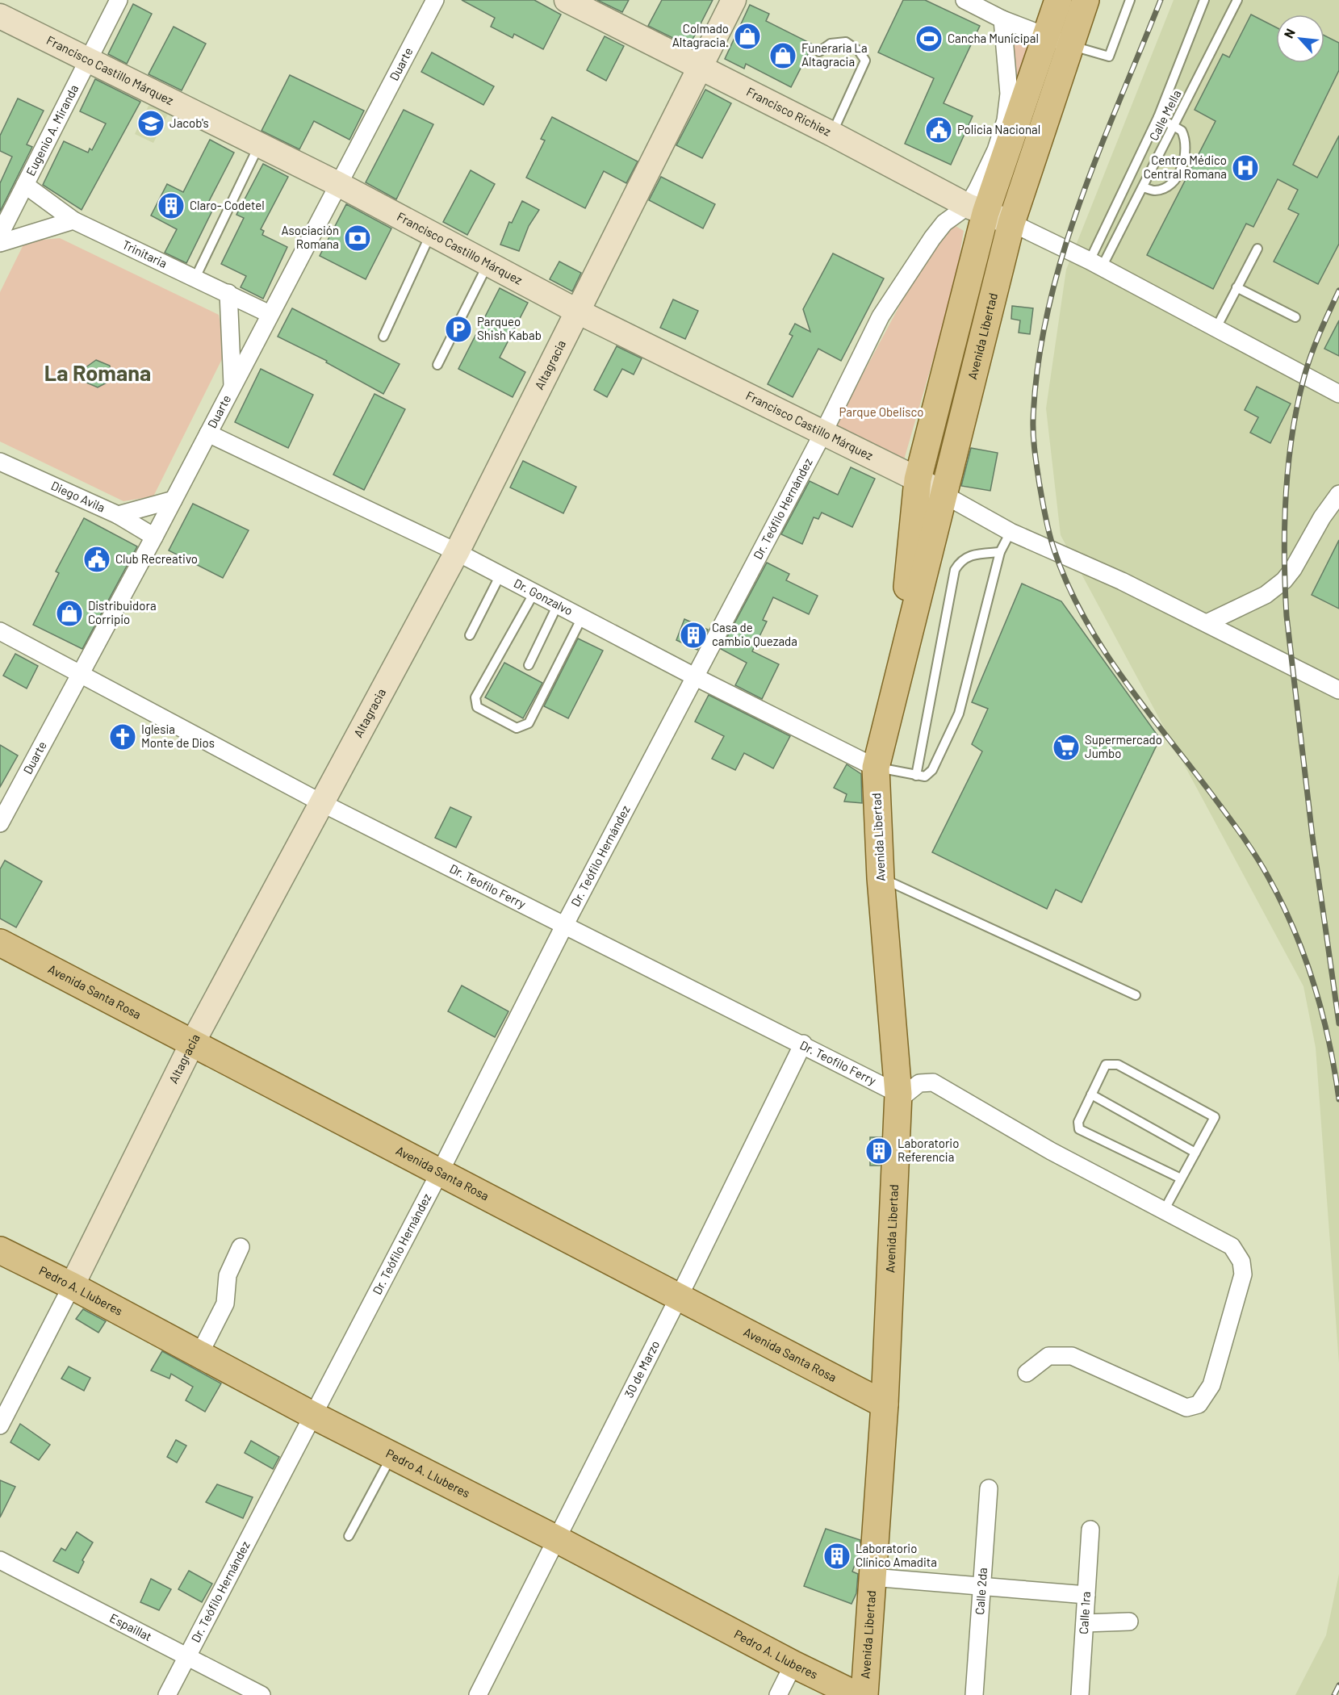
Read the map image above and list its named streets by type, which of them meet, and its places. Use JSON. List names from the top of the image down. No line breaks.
{"streets":{"main road":["Francisco Castillo Márquez","Francisco Richiez","Avenida Libertad","Altagracia","Avenida Santa Rosa","Pedro A. Lluberes"],"street":["Duarte","Eugenio A. Miranda","Trinitaria","Diego Avila","Dr. Teófilo Hernández","Dr. Gonzalvo","Dr. Teofilo Ferry","30 de Marzo","Calle 2da","Calle 1ra","Espaillat"],"lane":["Calle Mella"]},"crossings":[["Duarte","Francisco Castillo Márquez"],["Duarte","Trinitaria"],["Duarte","Diego Avila"],["Duarte","Dr. Gonzalvo"],["Duarte","Dr. Teofilo Ferry"],["Francisco Castillo Márquez","Eugenio A. Miranda"],["Francisco Castillo Márquez","Avenida Libertad"],["Francisco Castillo Márquez","Altagracia"],["Francisco Castillo Márquez","Dr. Teófilo Hernández"],["Francisco Richiez","Avenida Libertad"],["Francisco Richiez","Altagracia"],["Francisco Richiez","Dr. Teófilo Hernández"],["Eugenio A. Miranda","Trinitaria"],["Avenida Libertad","Dr. Teófilo Hernández"],["Avenida Libertad","Dr. Gonzalvo"],["Avenida Libertad","Dr. Teofilo Ferry"],["Avenida Libertad","Avenida Santa Rosa"],["Altagracia","Dr. Gonzalvo"],["Altagracia","Dr. Teofilo Ferry"],["Altagracia","Avenida Santa Rosa"],["Altagracia","Pedro A. Lluberes"],["Dr. Teófilo Hernández","Dr. Gonzalvo"],["Dr. Teófilo Hernández","Dr. Teofilo Ferry"],["Dr. Teófilo Hernández","Avenida Santa Rosa"],["Dr. Teófilo Hernández","Pedro A. Lluberes"],["Dr. Teófilo Hernández","Espaillat"],["Dr. Teofilo Ferry","30 de Marzo"],["Avenida Santa Rosa","30 de Marzo"],["Pedro A. Lluberes","30 de Marzo"]],"districts":["La Romana"],"parks":["Parque Obelisco"],"places":{"shop":["Colmado Altagracia.","Funeraria La Altagracia","Distribuidora Corripio"],"sports":["Cancha Municipal"],"school or university":["Jacob's"],"public building":["Policia Nacional","Club Recreativo"],"hospital":["Centro Médico Central Romana"],"building":["Claro- Codetel","Casa de cambio Quezada","Laboratorio Referencia","Laboratorio Clínico Amadita"],"bank":["Asociación Romana"],"parking":["Parqueo Shish Kabab"],"church":["Iglesia Monte de Dios"],"supermarket":["Supermercado Jumbo"]},"north":"top left"}
